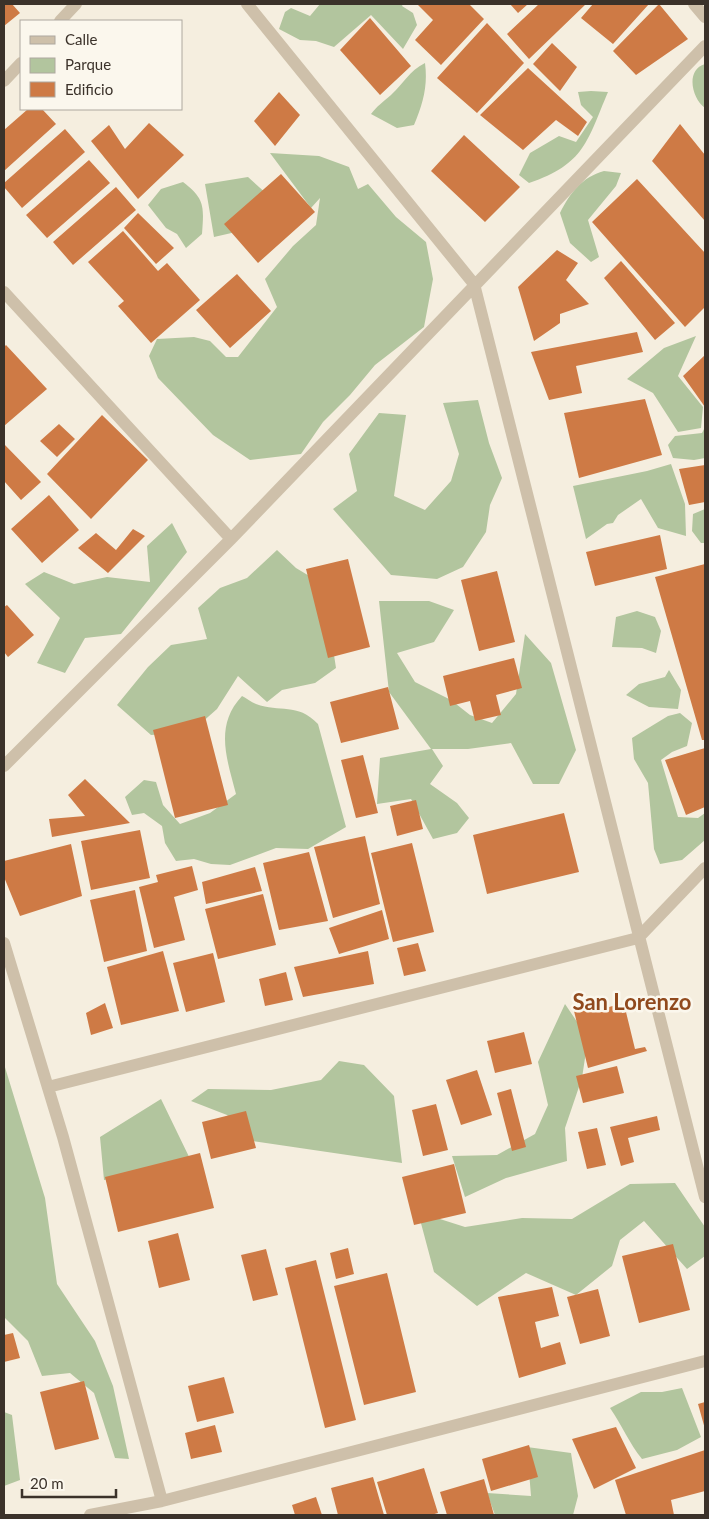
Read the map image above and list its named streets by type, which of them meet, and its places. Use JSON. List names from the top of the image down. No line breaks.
{"districts":["San Lorenzo"],"legend":["Calle","Parque","Edificio"],"scale_bar":"20 m"}
